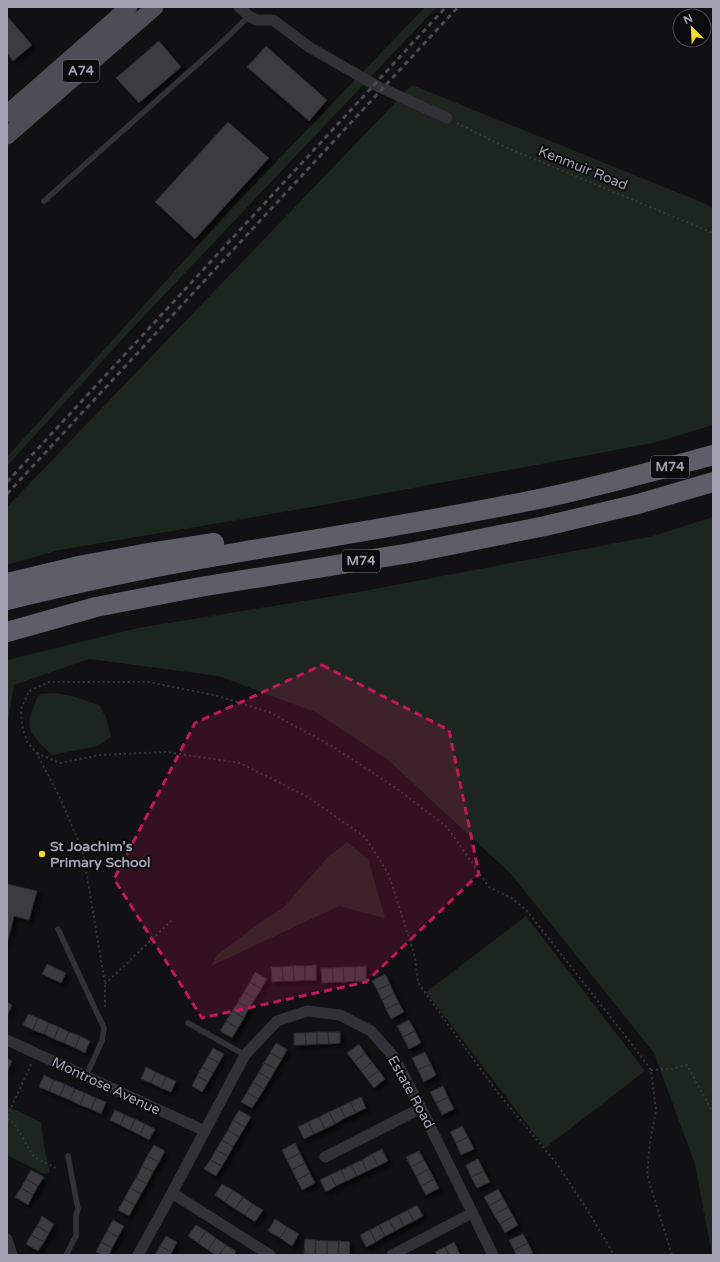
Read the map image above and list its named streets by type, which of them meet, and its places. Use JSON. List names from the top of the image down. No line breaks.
{"streets":{"highway":["M74"],"main road":["A74"],"street":["Montrose Avenue","Estate Road"],"path":["Kenmuir Road"]},"crossings":[["Montrose Avenue","Estate Road"]],"places":["St Joachim's Primary School"],"north":"top left"}
